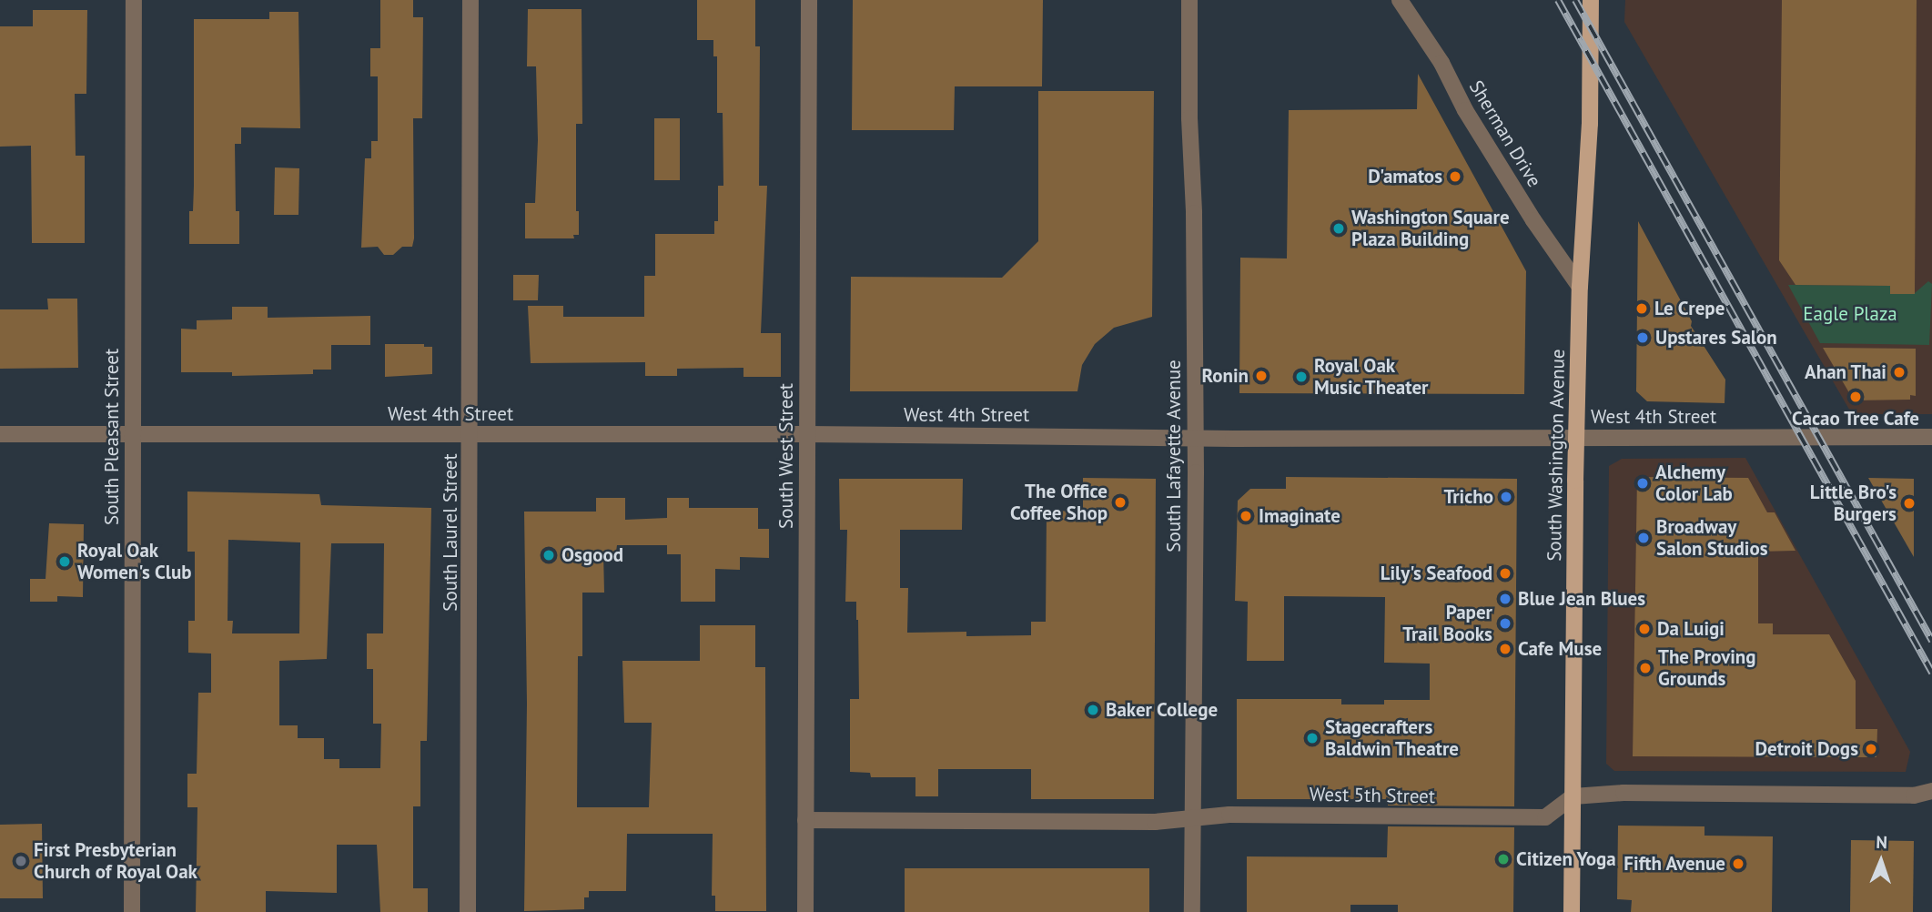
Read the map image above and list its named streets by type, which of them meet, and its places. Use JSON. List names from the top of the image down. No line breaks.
{"streets":{"main road":["South Washington Avenue"],"street":["Sherman Drive","West 4th Street","South Pleasant Street","South West Street","South Lafayette Avenue","South Laurel Street","West 5th Street"]},"crossings":[["Sherman Drive","South Washington Avenue"],["West 4th Street","South Pleasant Street"],["West 4th Street","South Washington Avenue"],["West 4th Street","South West Street"],["West 4th Street","South Lafayette Avenue"],["West 4th Street","South Laurel Street"],["South Washington Avenue","West 5th Street"],["South West Street","West 5th Street"],["South Lafayette Avenue","West 5th Street"]],"parks":["Eagle Plaza"],"places":["D'amatos","Washington Square Plaza Building","Le Crepe","Upstares Salon","Ahan Thai","Ronin","Royal Oak Music Theater","Cacao Tree Cafe","Alchemy Color Lab","Tricho","The Office Coffee Shop","Little Bro's Burgers","Imaginate","Broadway Salon Studios","Osgood","Royal Oak Women's Club","Lily's Seafood","Blue Jean Blues","Paper Trail Books","Da Luigi","Cafe Muse","The Proving Grounds","Baker College","Stagecrafters Baldwin Theatre","Detroit Dogs","Citizen Yoga","First Presbyterian Church of Royal Oak","Fifth Avenue"],"north":"top"}
